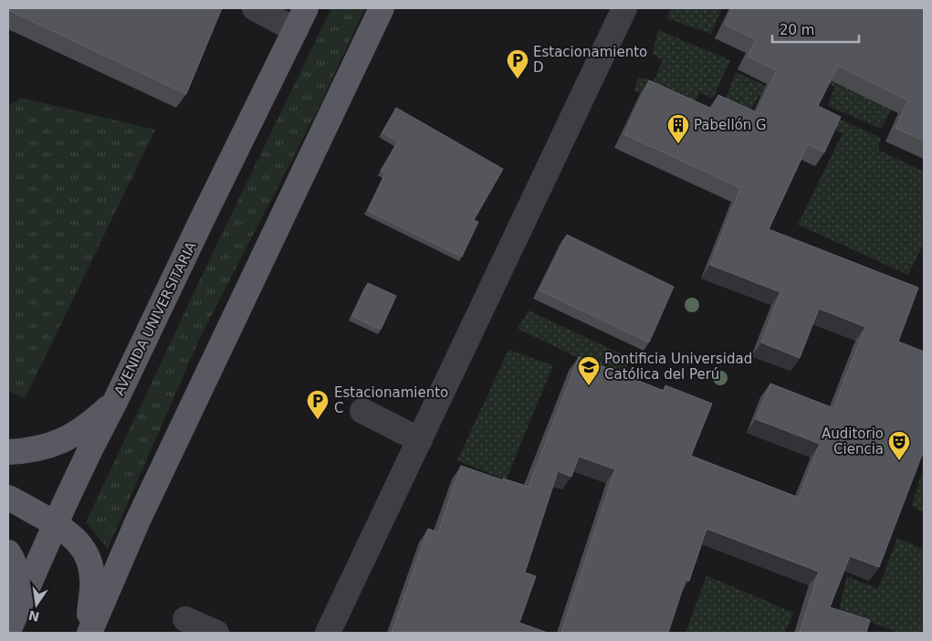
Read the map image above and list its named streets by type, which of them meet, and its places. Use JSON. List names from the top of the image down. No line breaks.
{"streets":{"main road":["AVENIDA UNIVERSITARIA"]},"places":{"parking":["Estacionamiento D","Estacionamiento C"],"building":["Pabellón G"],"school or university":["Pontificia Universidad Católica del Perú"],"theatre":["Auditorio Ciencia"]},"scale_bar":"20 m","north":"bottom"}
